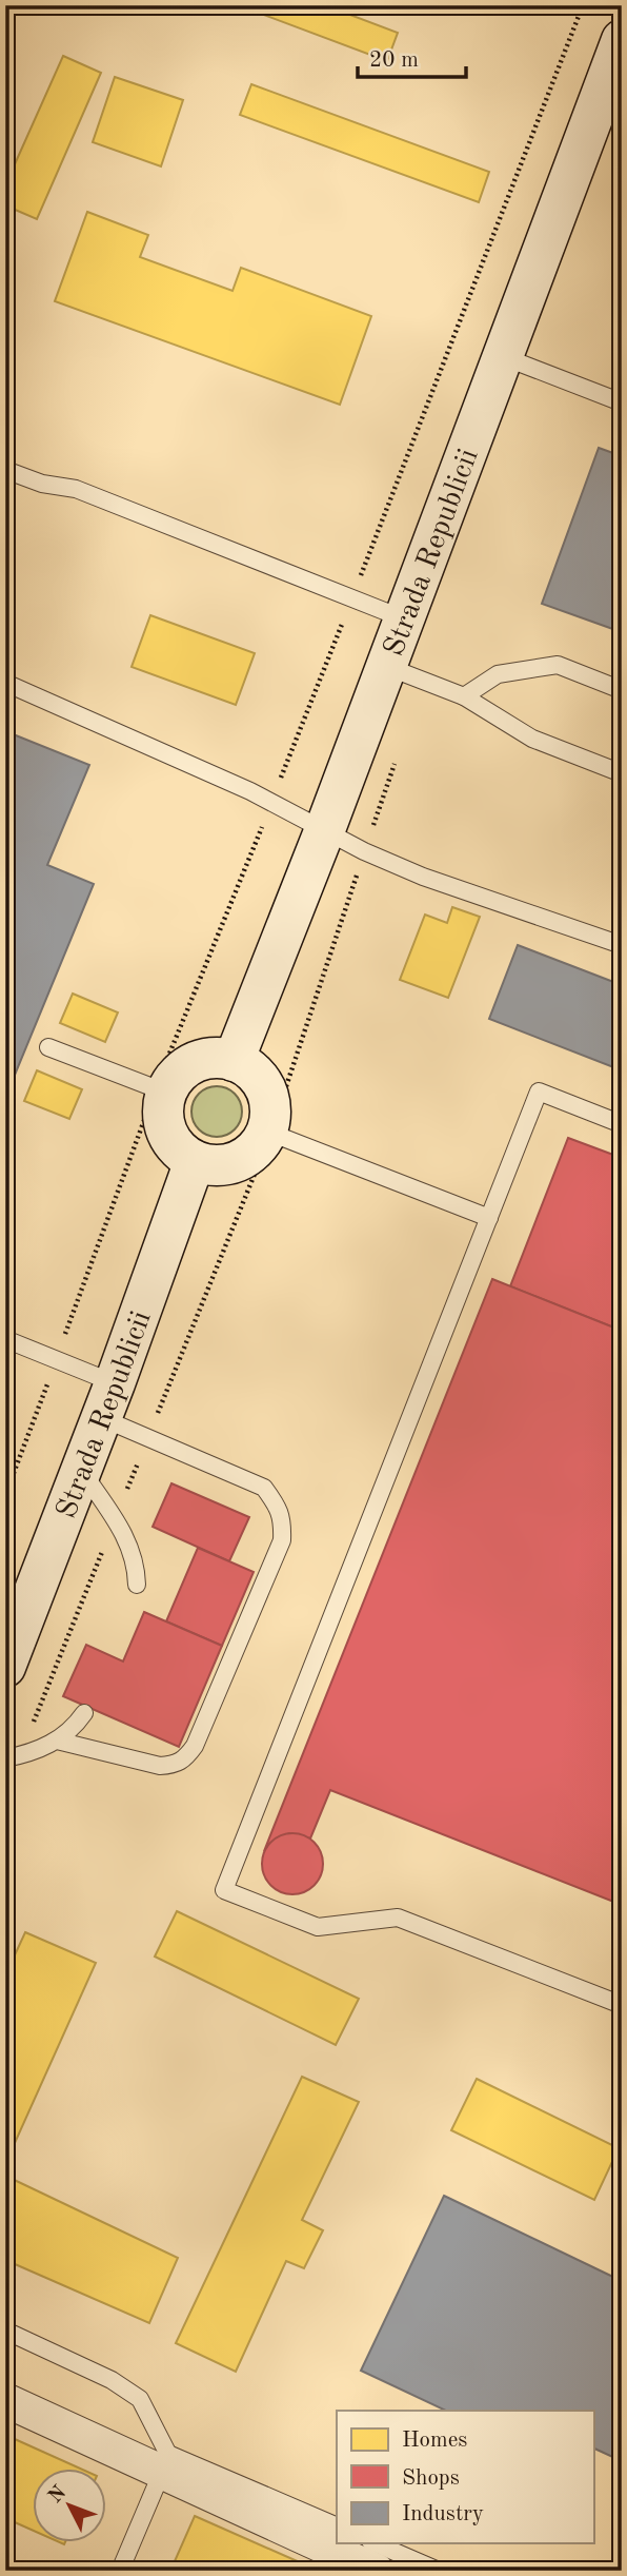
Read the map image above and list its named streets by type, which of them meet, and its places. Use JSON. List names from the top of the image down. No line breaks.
{"streets":{"main road":["Strada Republicii"]},"legend":["Homes","Shops","Industry"],"scale_bar":"20 m","north":"top left"}
